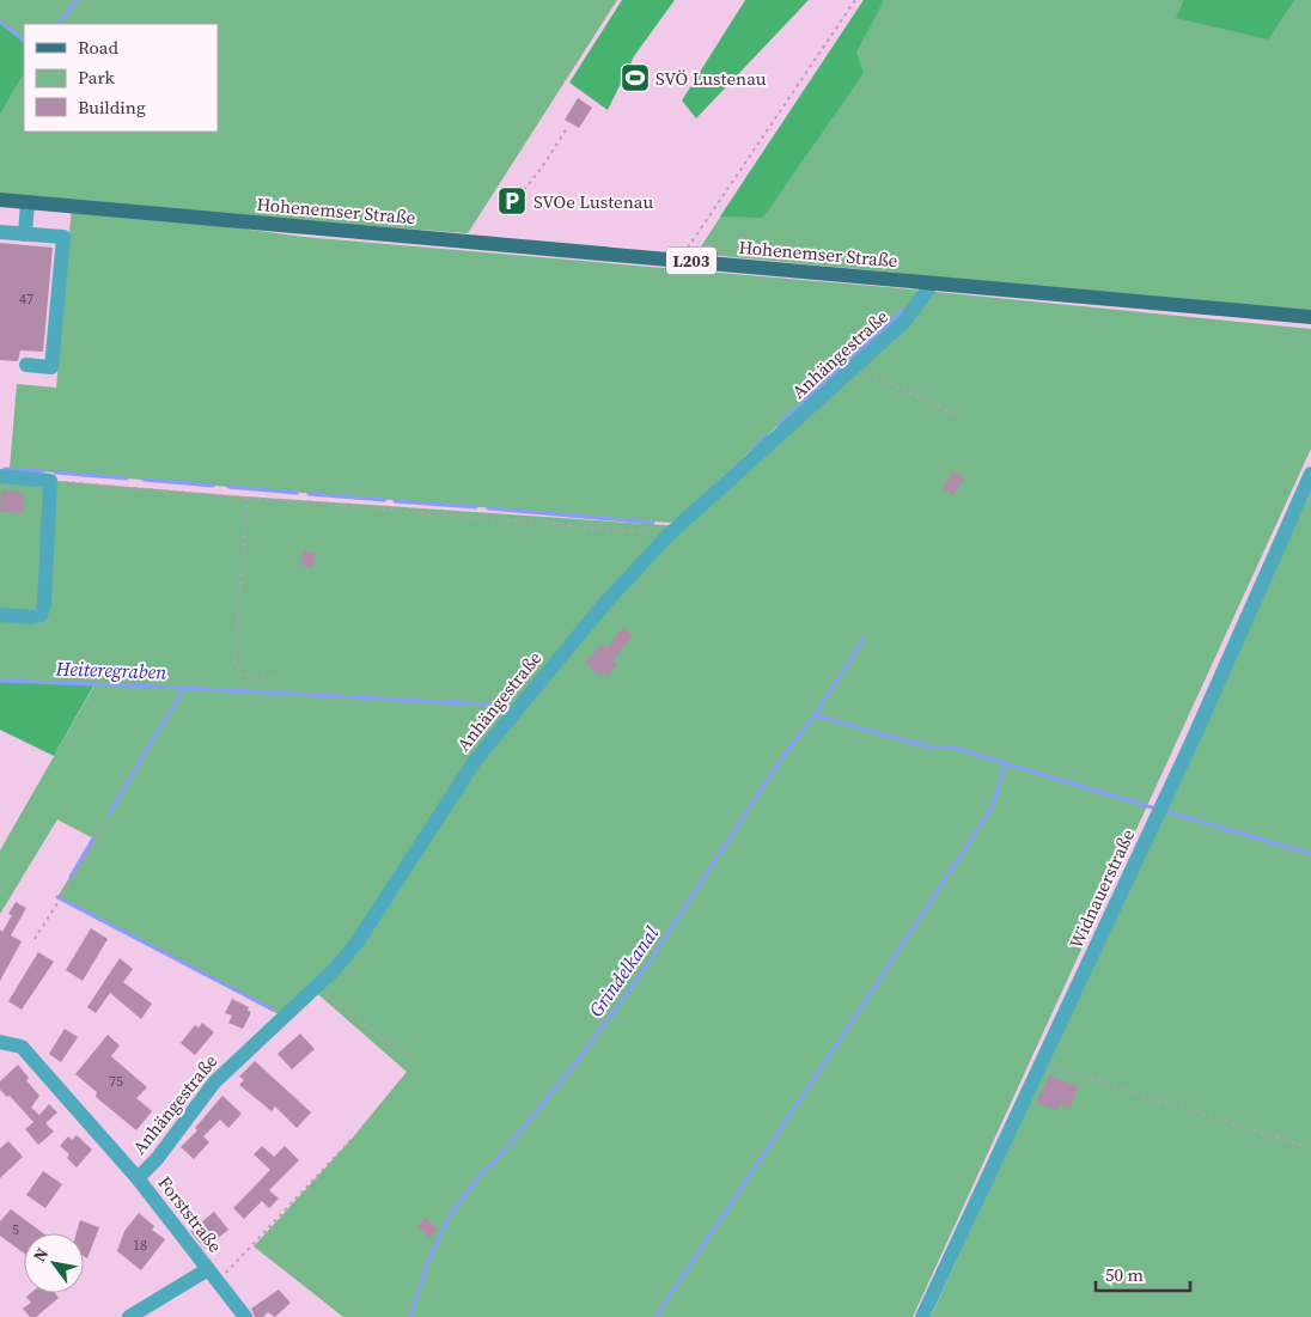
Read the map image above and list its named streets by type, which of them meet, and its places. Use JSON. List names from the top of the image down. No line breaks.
{"streets":{"main road":["Hohenemser Straße","L203"],"street":["Anhängestraße","Widnauerstraße","Forststraße"]},"crossings":[["Hohenemser Straße","Anhängestraße"],["Anhängestraße","Forststraße"]],"water":["Heiteregraben","Grindelkanal"],"places":{"sports":["SVÖ Lustenau"],"parking":["SVOe Lustenau"]},"house_numbers":["47","75","5","18"],"legend":["Road","Park","Building"],"scale_bar":"50 m","north":"top left"}
